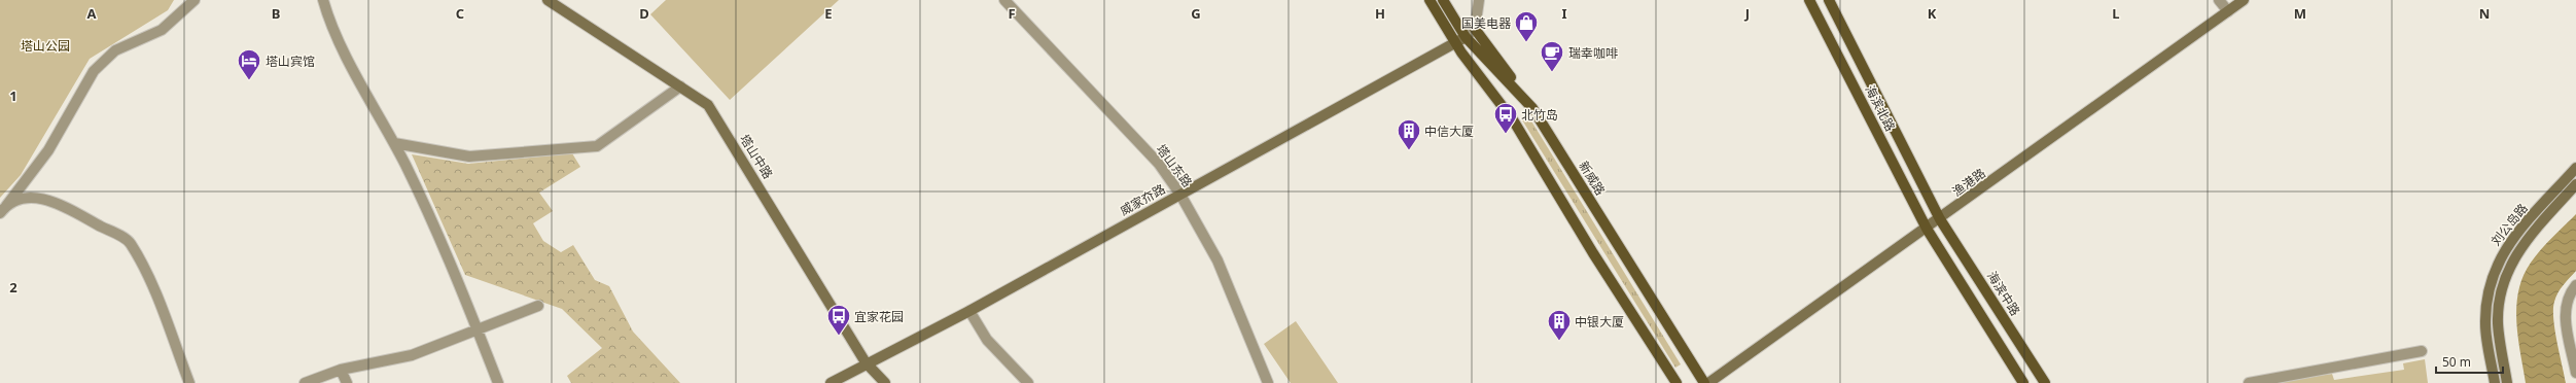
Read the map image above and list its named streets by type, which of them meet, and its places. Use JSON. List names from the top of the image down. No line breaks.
{"streets":{"main road":["海滨北路","新威路","海滨中路"],"street":["塔山中路","塔山东路","渔港路","威家夼路","刘公岛路"]},"crossings":[["海滨北路","渔港路"],["海滨北路","海滨中路"],["塔山中路","威家夼路"],["塔山东路","威家夼路"],["新威路","威家夼路"],["渔港路","海滨中路"]],"parks":["塔山公园"],"places":{"shop":["国美电器"],"cafe":["瑞幸咖啡"],"hotel":["塔山宾馆"],"bus stop":["北竹岛","宜家花园"],"building":["中信大厦","中银大厦"]},"scale_bar":"50 m","grid":{"columns":["A","B","C","D","E","F","G","H","I","J","K","L","M","N"],"rows":["1","2"]}}
